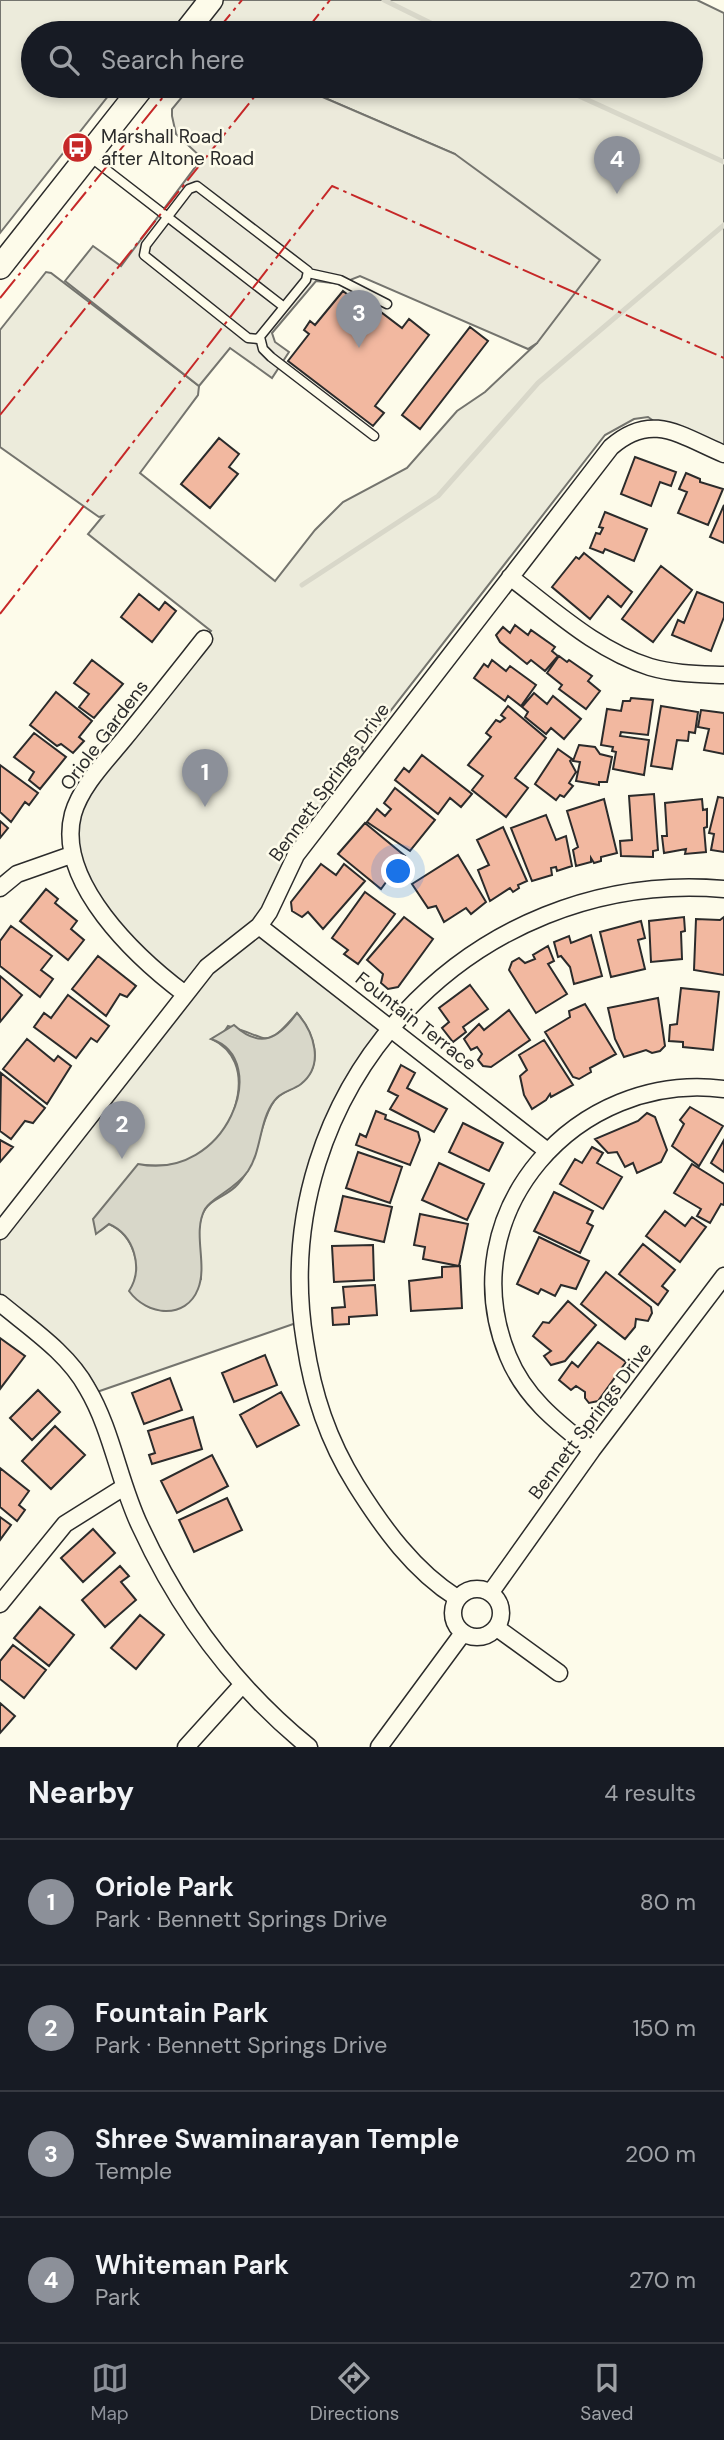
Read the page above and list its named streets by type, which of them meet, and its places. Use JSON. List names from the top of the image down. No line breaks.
{"streets":{"street":["Oriole Gardens","Bennett Springs Drive","Fountain Terrace"]},"crossings":[["Bennett Springs Drive","Fountain Terrace"]],"places":{"bus stop":["Marshall Road after Altone Road"]},"page":{"search":"Search here","pins":["4","3","1","2"],"heading":["Nearby","4 results"],"list":[{"mark":"1","name":"Oriole Park","note":"Park · Bennett Springs Drive","value":"80 m"},{"mark":"2","name":"Fountain Park","note":"Park · Bennett Springs Drive","value":"150 m"},{"mark":"3","name":"Shree Swaminarayan Temple","note":"Temple","value":"200 m"},{"mark":"4","name":"Whiteman Park","note":"Park","value":"270 m"}],"nav":["Map","Directions","Saved"]}}
